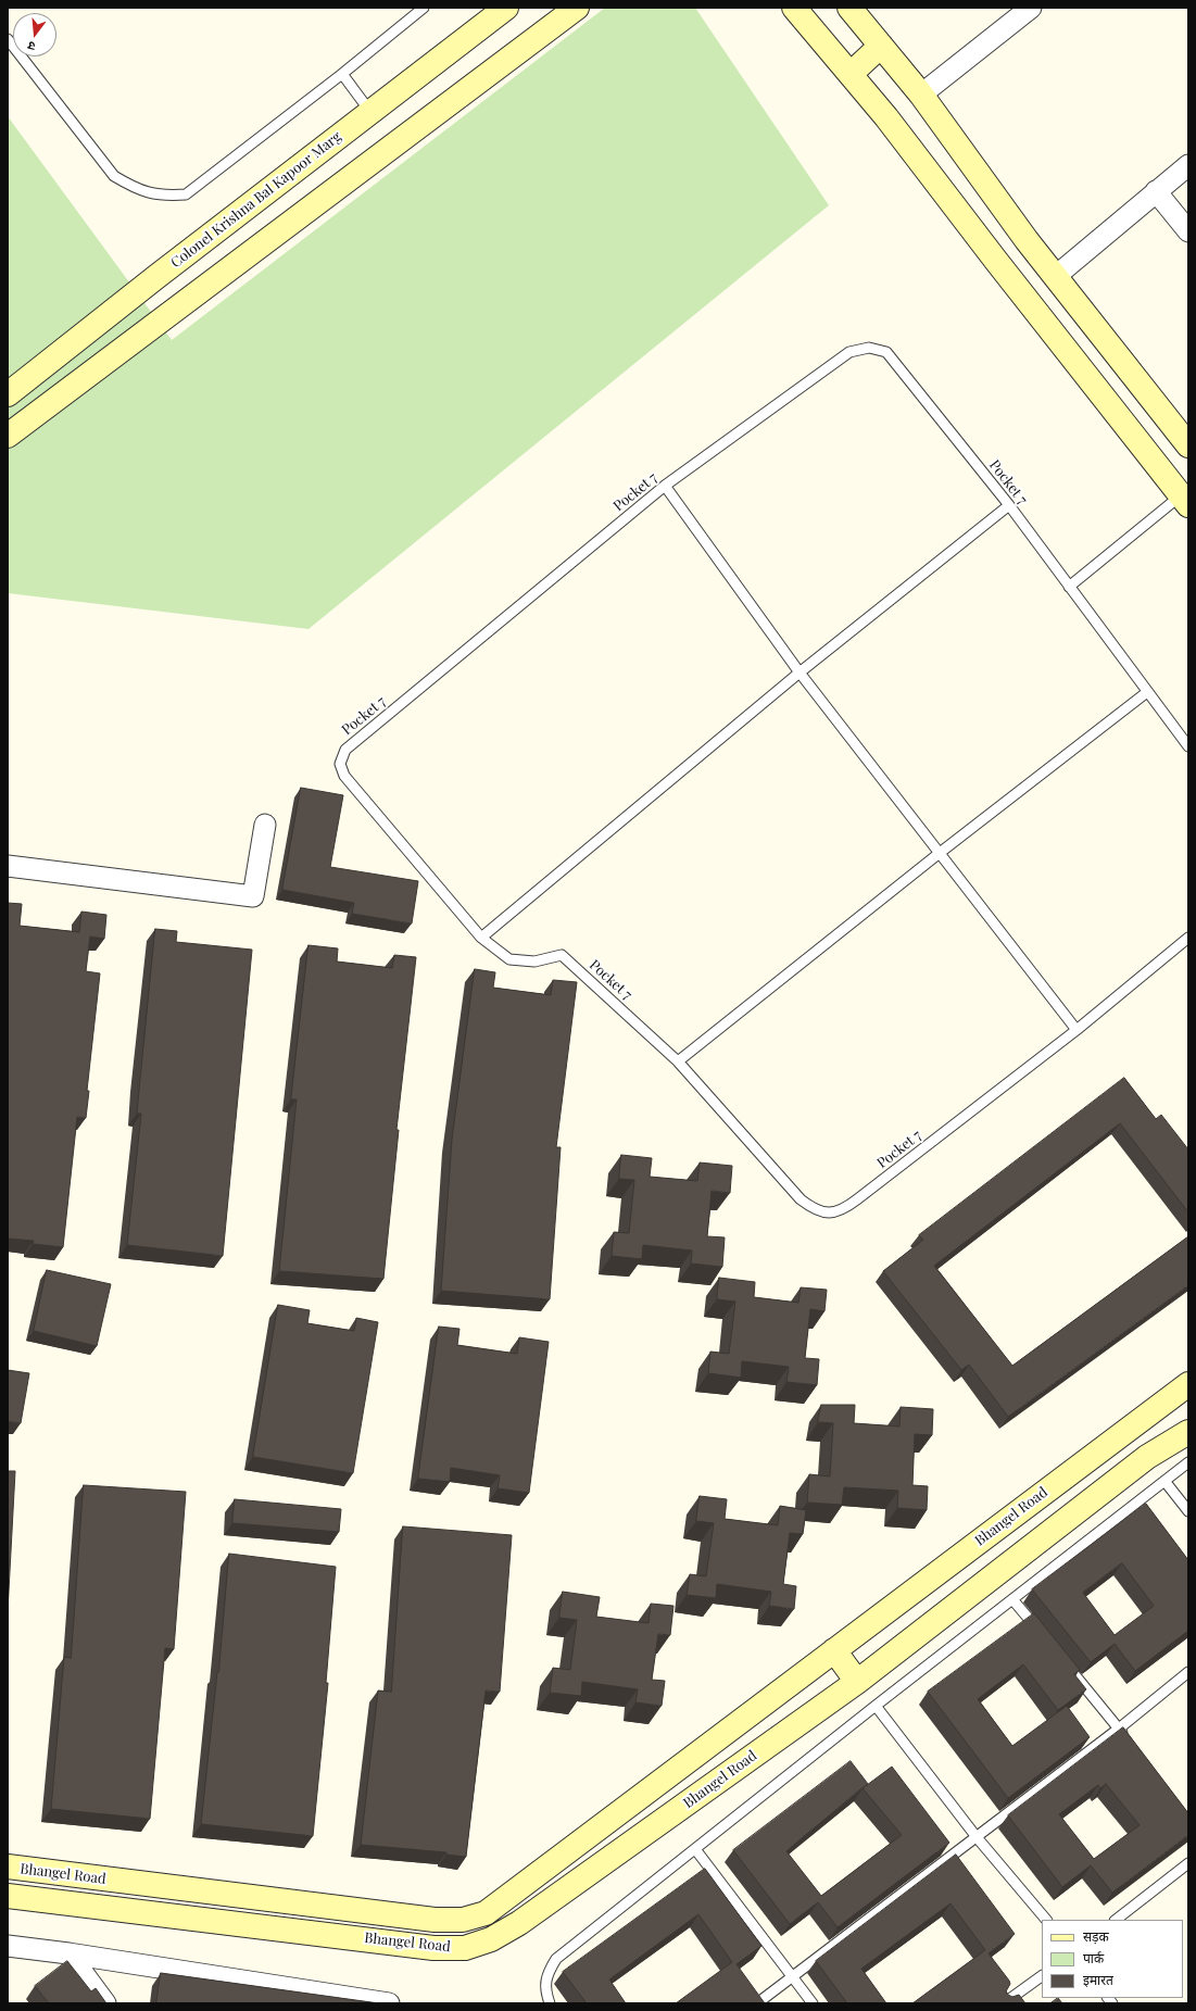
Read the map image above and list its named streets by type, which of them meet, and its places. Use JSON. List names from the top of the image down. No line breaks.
{"streets":{"street":["Colonel Krishna Bal Kapoor Marg","Bhangel Road"],"lane":["Pocket 7"]},"legend":["सड़क","पार्क","इमारत"],"north":"bottom"}
